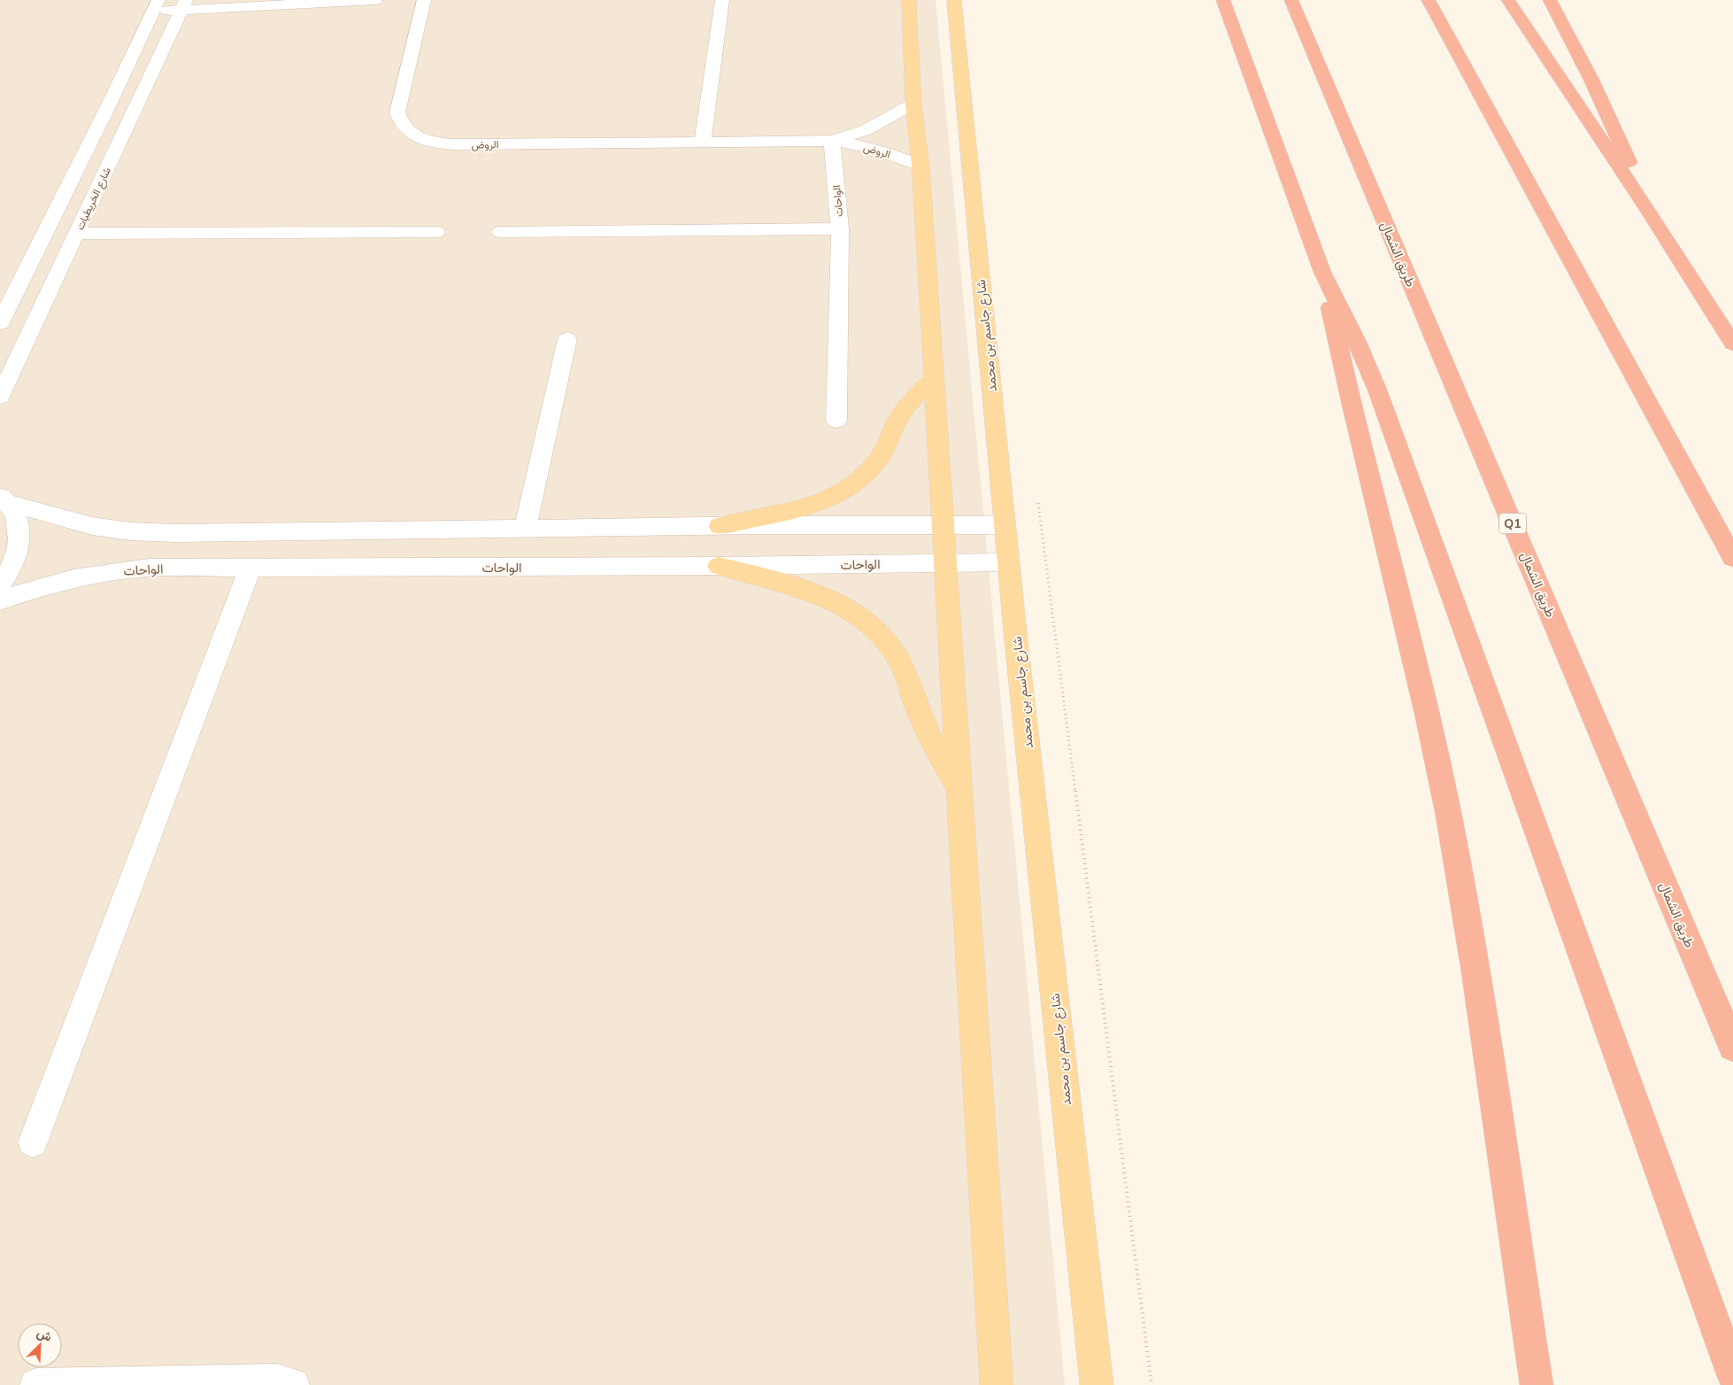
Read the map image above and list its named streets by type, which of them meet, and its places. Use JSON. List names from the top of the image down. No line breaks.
{"streets":{"highway":["طريق الشمال","Q1"],"main road":["شارع جاسم بن محمد"],"street":["الروض","شارع الخريطيات","الواحات"]},"crossings":[["الروض","الواحات"],["الواحات","شارع جاسم بن محمد"]],"north":"top right"}
